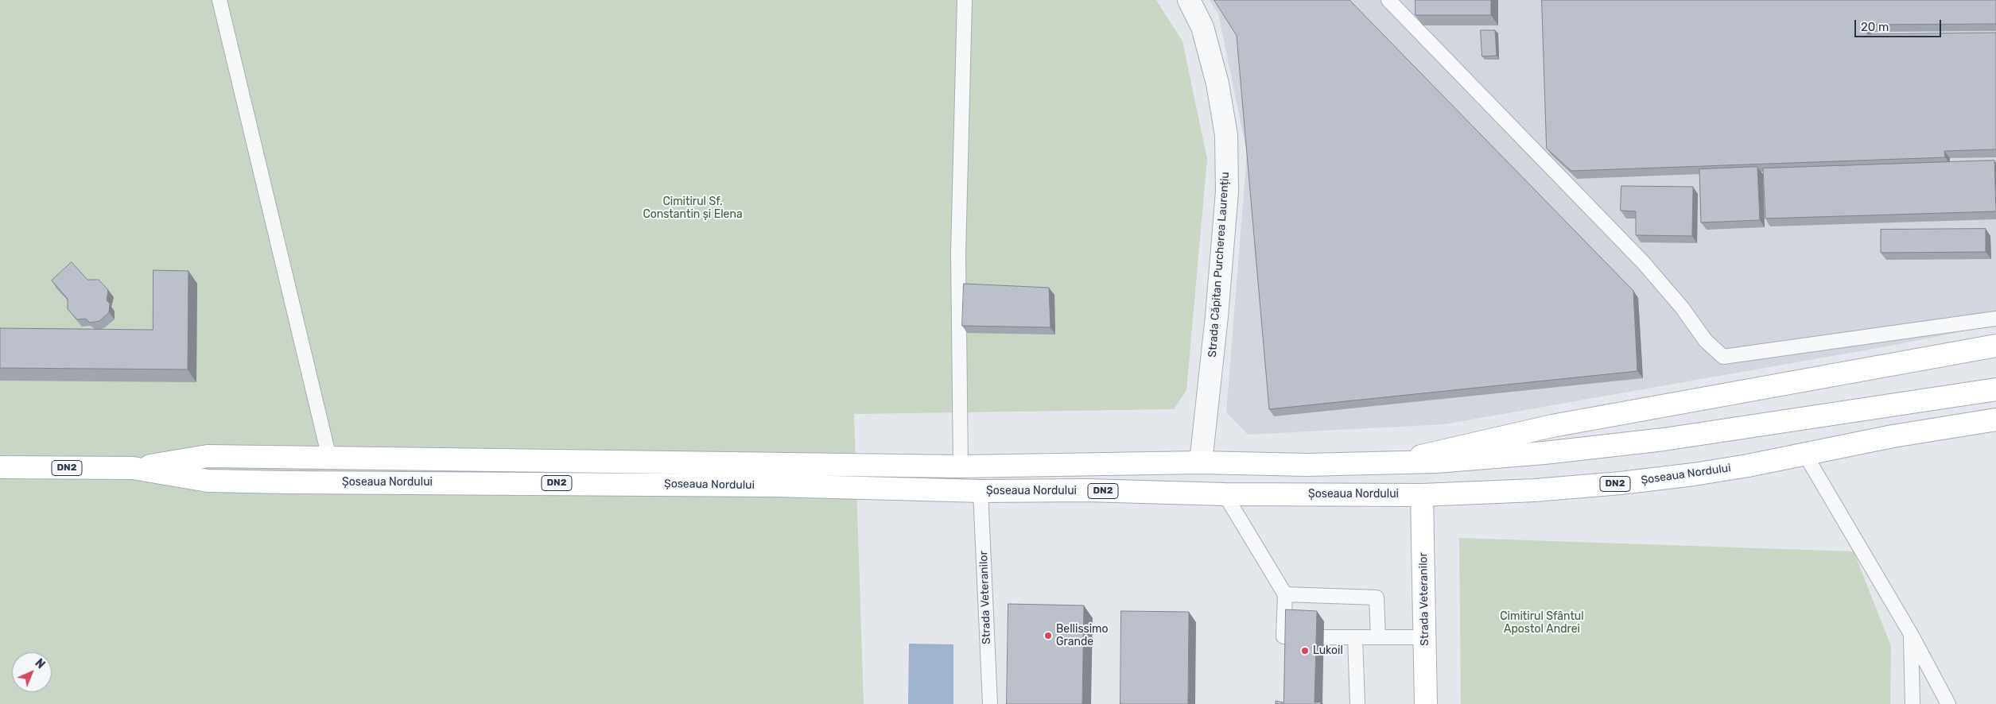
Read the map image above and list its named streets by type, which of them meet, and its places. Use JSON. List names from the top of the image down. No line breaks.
{"streets":{"main road":["DN2","Șoseaua Nordului","Strada Veteranilor"],"street":["Strada Căpitan Purcherea Laurențiu"]},"crossings":[["Strada Căpitan Purcherea Laurențiu","Șoseaua Nordului"],["Șoseaua Nordului","Strada Veteranilor"]],"parks":["Cimitirul Sf. Constantin și Elena","Cimitirul Sfântul Apostol Andrei"],"places":["Bellissimo Grande","Lukoil"],"scale_bar":"20 m","north":"top right"}
